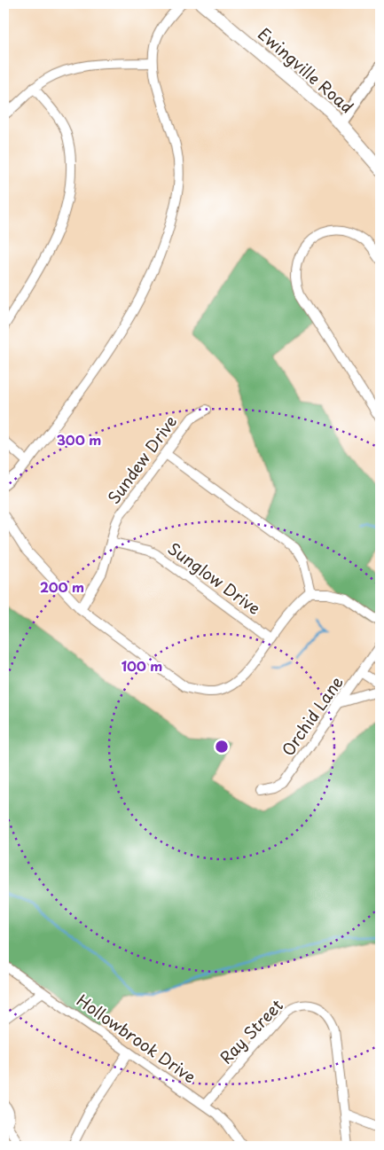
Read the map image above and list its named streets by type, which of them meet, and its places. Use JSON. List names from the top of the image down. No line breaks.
{"streets":{"main road":["Ewingville Road"],"street":["Sundew Drive","Sunglow Drive","Orchid Lane","Ray Street","Hollowbrook Drive"]},"crossings":[["Sundew Drive","Sunglow Drive"],["Ray Street","Hollowbrook Drive"]],"rings":["300 m","200 m","100 m"]}
